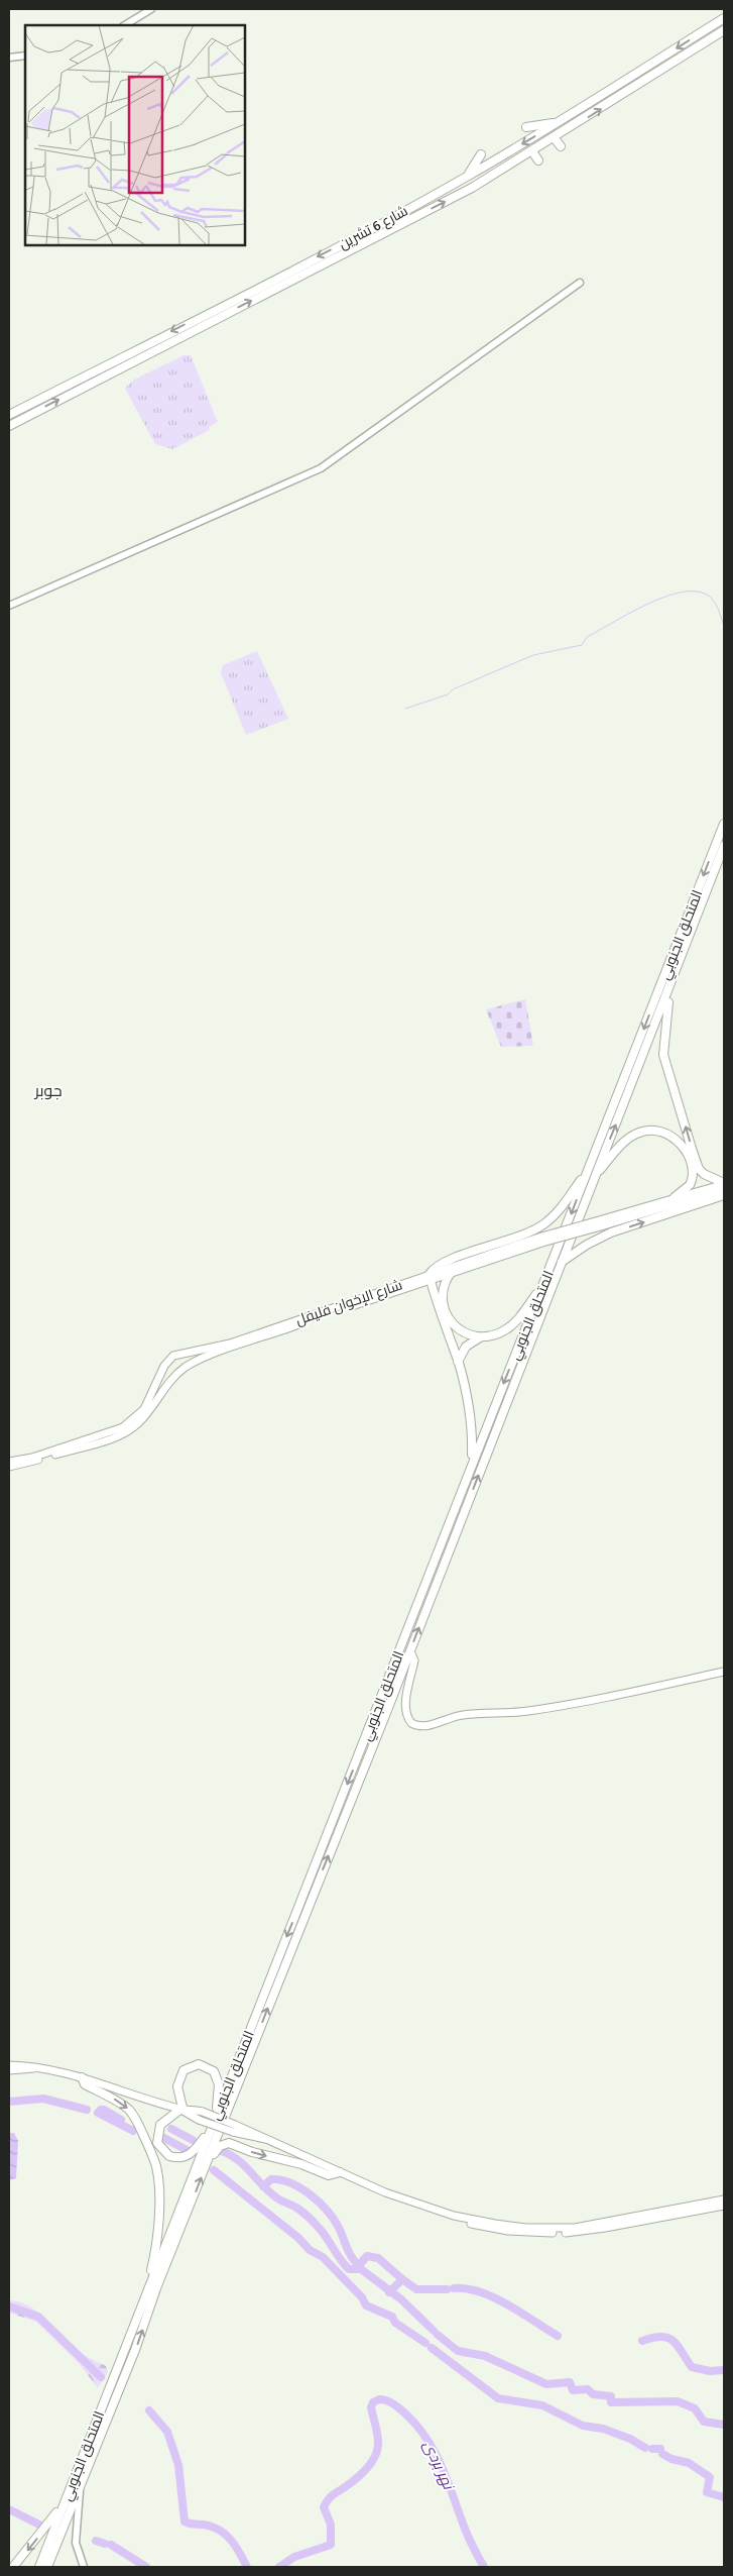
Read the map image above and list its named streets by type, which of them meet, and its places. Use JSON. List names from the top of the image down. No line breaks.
{"streets":{"highway":["شارع 6 تشرين","المتحلق الجنوبي"],"main road":["شارع الإخوان فليفل"]},"districts":["جوبر"],"water":["نهر بردى"]}
